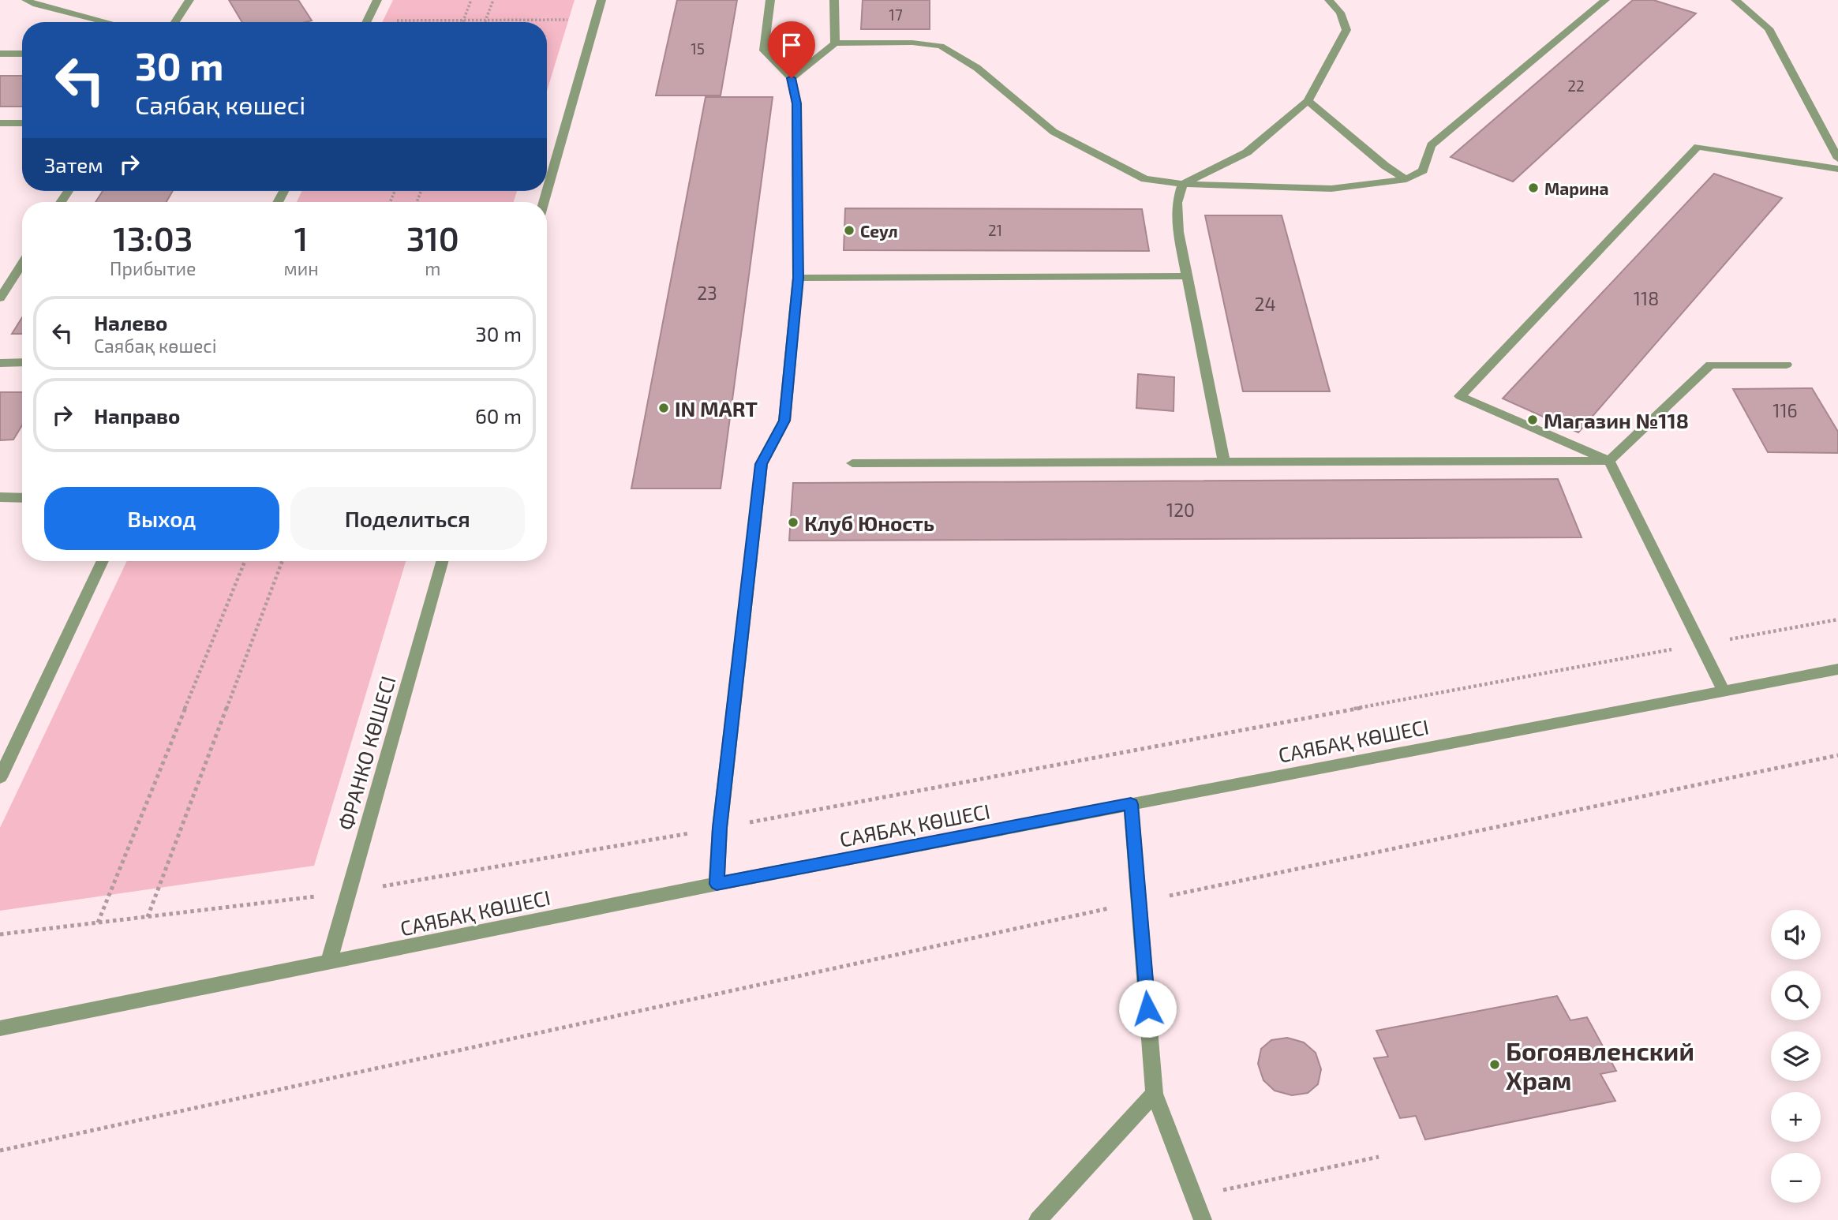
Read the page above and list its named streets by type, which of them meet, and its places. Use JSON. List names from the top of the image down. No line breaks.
{"streets":{"street":["САЯБАҚ КӨШЕСІ","ФРАНКО КӨШЕСІ"]},"crossings":[["САЯБАҚ КӨШЕСІ","ФРАНКО КӨШЕСІ"]],"places":["Марина","Сеул","IN MART","Магазин №118","Клуб Юность","Богоявленский Храм"],"house_numbers":["17","15","22","21","23","118","24","116","120"],"page":{"turn":["30 m","Саябақ көшесі"],"then":"Затем","eta":["13:03","Прибытие","1","мин","310","m"],"list":[{"name":"Налево","note":"Саябақ көшесі","value":"30 m"},{"name":"Направо","value":"60 m"}],"buttons":["Выход","Поделиться"],"map_buttons":["+","−"]}}
